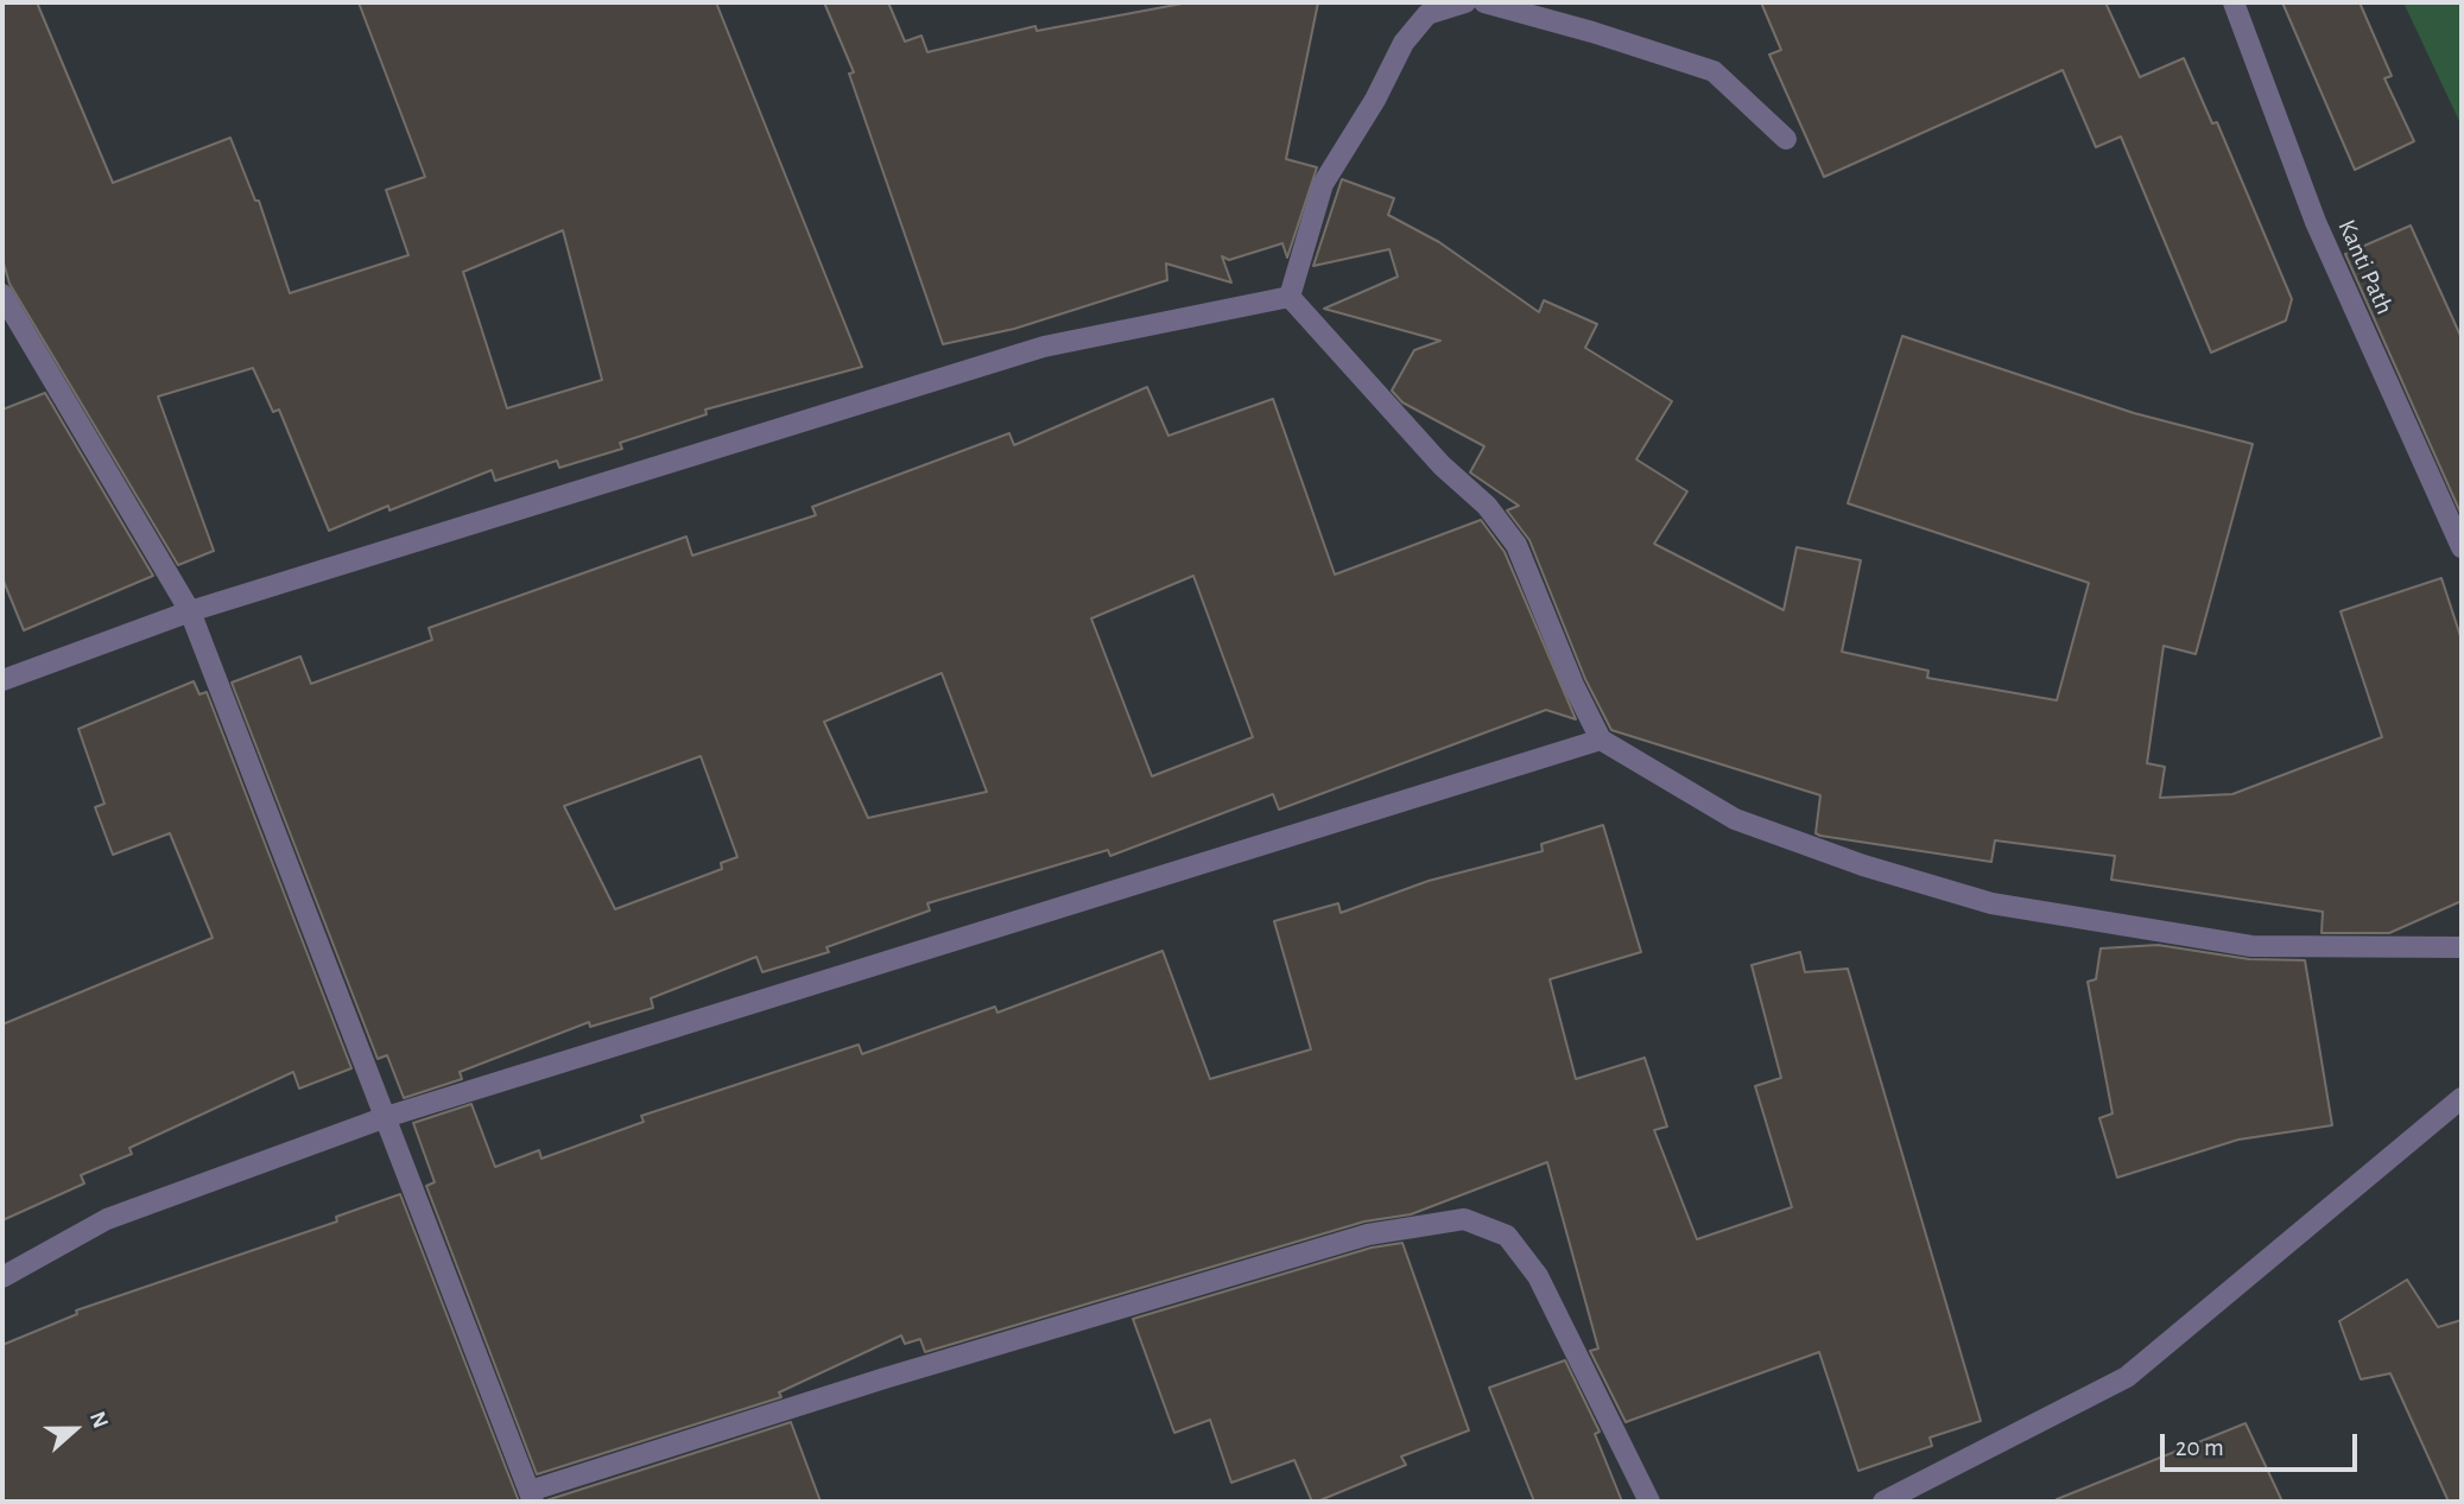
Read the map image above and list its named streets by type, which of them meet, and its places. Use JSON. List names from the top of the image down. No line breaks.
{"streets":{"street":["Kanti Path"]},"scale_bar":"20 m","north":"right"}
